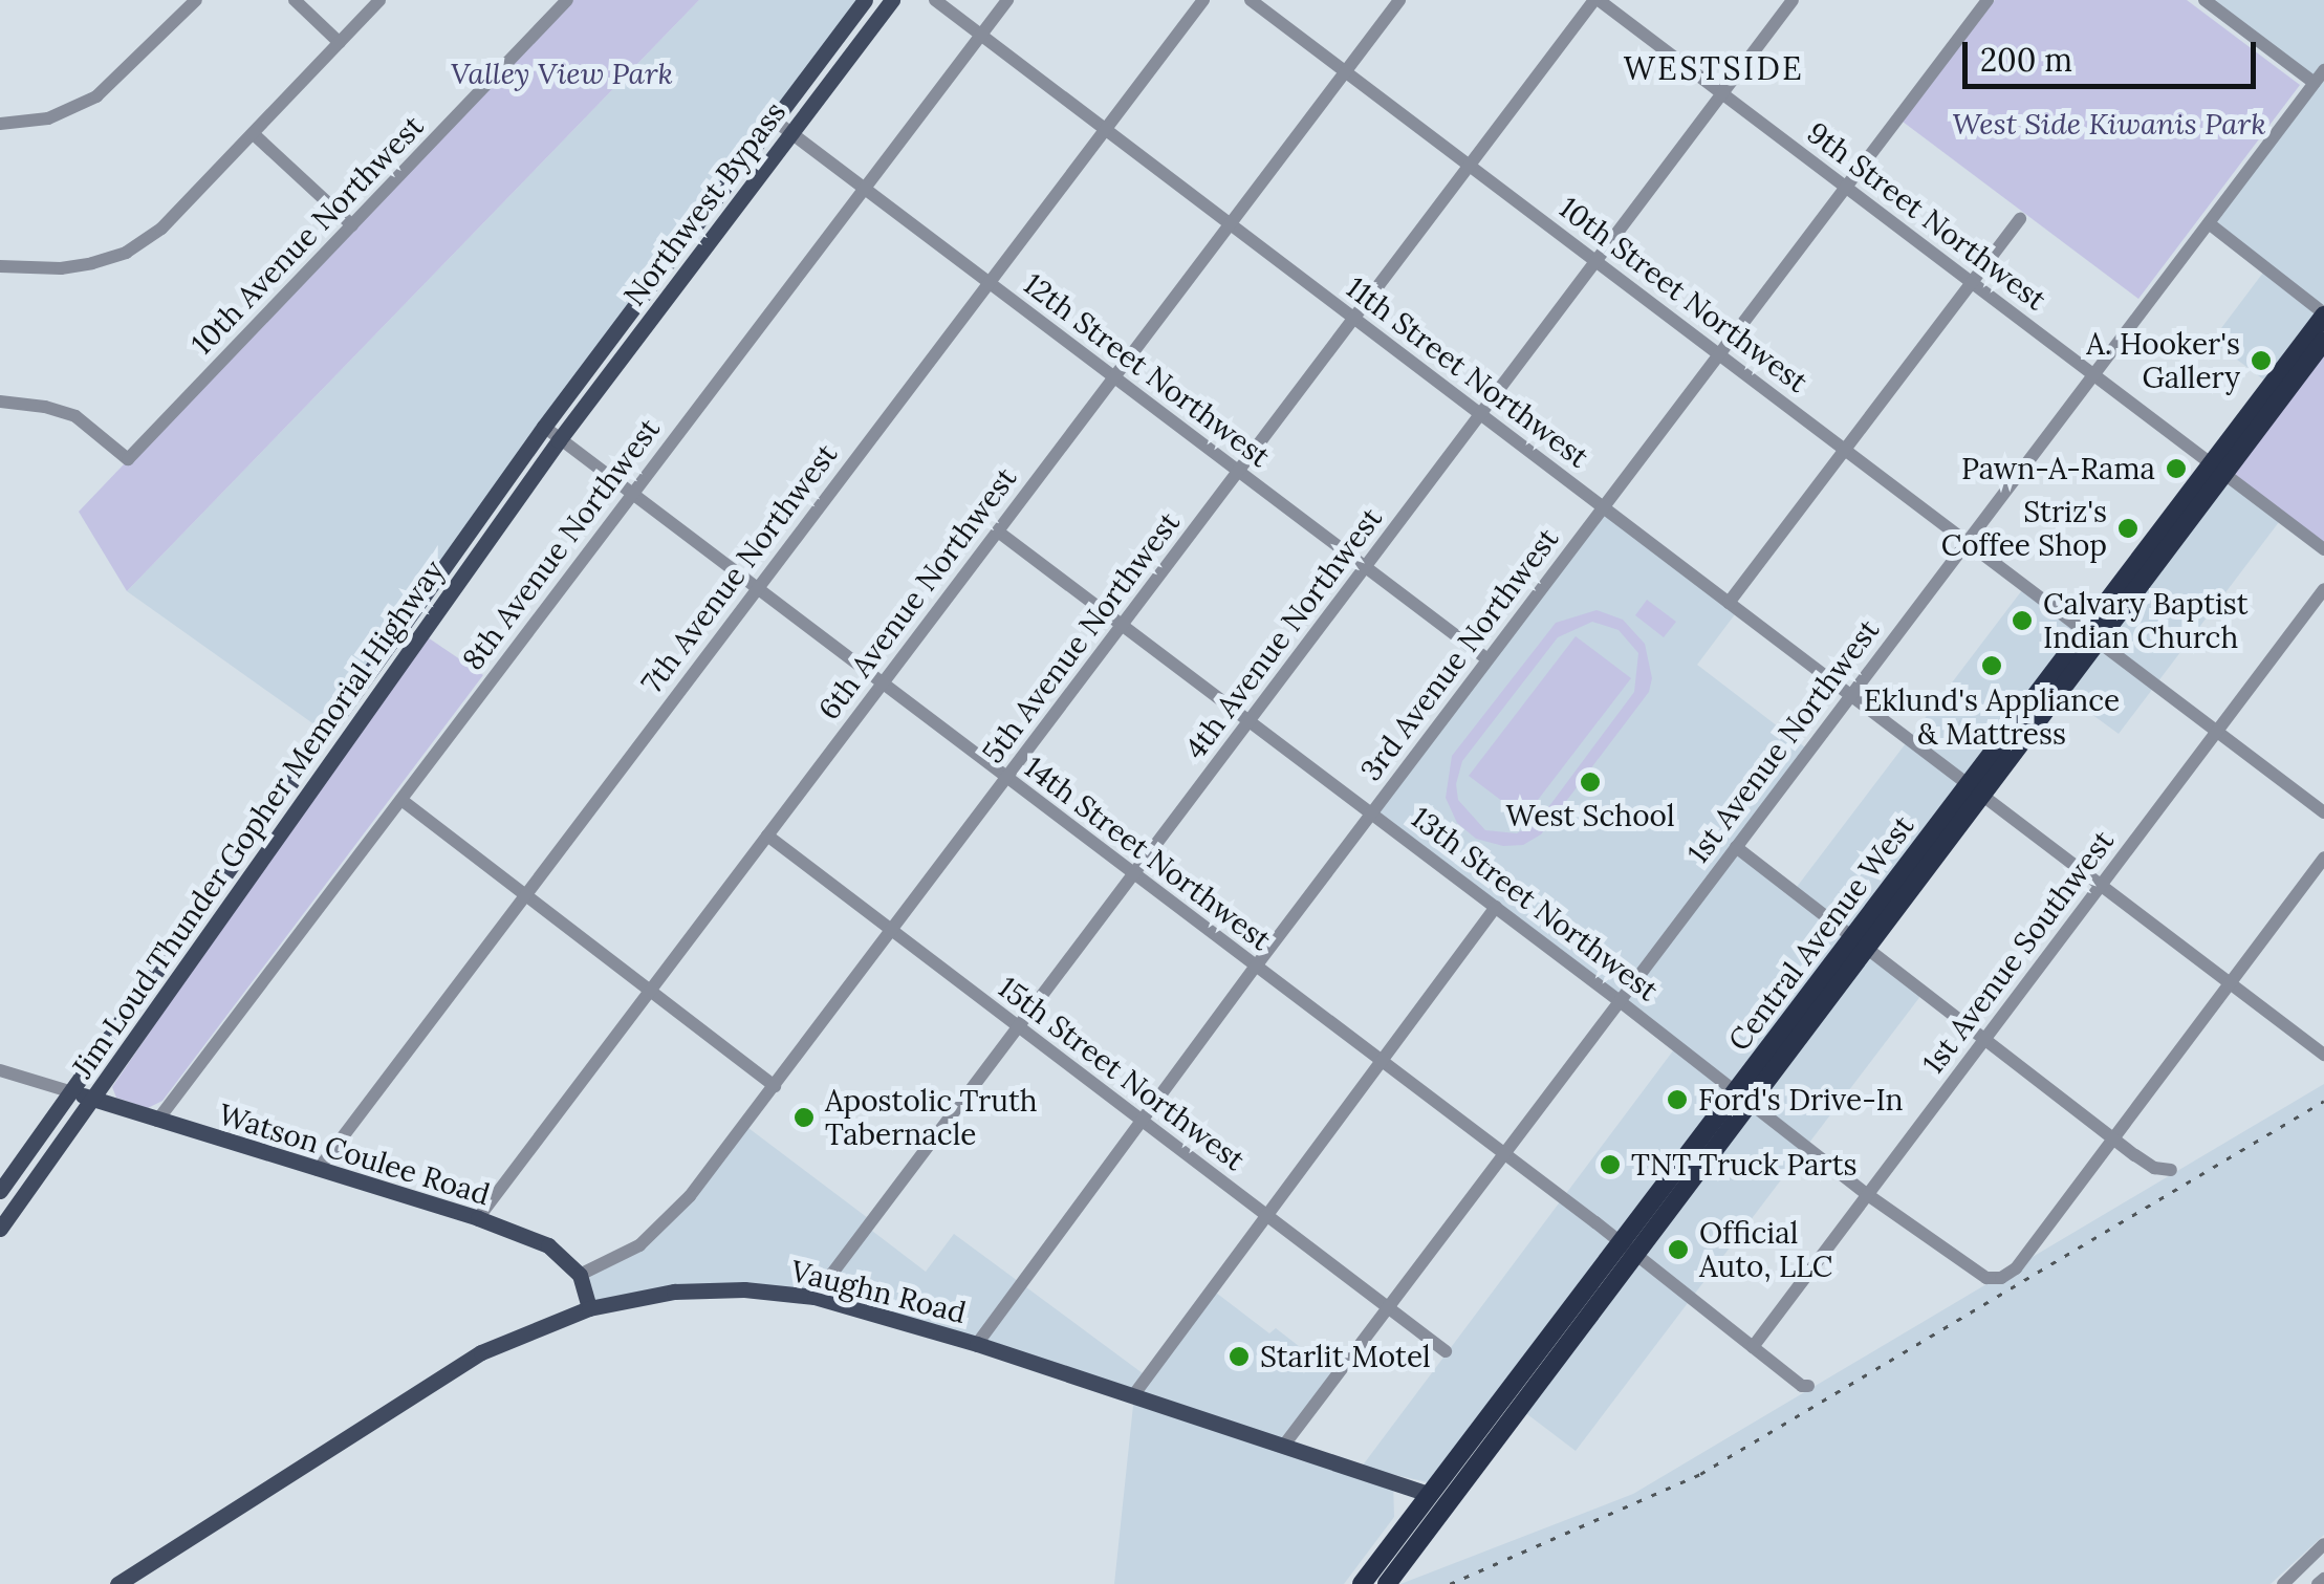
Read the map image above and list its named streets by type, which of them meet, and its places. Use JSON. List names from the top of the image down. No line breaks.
{"streets":{"highway":["Central Avenue West"],"main road":["Northwest Bypass","Jim Loud Thunder Gopher Memorial Highway","Watson Coulee Road","Vaughn Road"],"street":["9th Street Northwest","10th Avenue Northwest","10th Street Northwest","12th Street Northwest","11th Street Northwest","8th Avenue Northwest","7th Avenue Northwest","6th Avenue Northwest","4th Avenue Northwest","5th Avenue Northwest","3rd Avenue Northwest","1st Avenue Northwest","14th Street Northwest","13th Street Northwest","1st Avenue Southwest","15th Street Northwest"]},"crossings":[["Northwest Bypass","12th Street Northwest"],["Northwest Bypass","Jim Loud Thunder Gopher Memorial Highway"],["Northwest Bypass","14th Street Northwest"],["9th Street Northwest","4th Avenue Northwest"],["9th Street Northwest","5th Avenue Northwest"],["9th Street Northwest","3rd Avenue Northwest"],["9th Street Northwest","1st Avenue Northwest"],["9th Street Northwest","Central Avenue West"],["10th Street Northwest","6th Avenue Northwest"],["10th Street Northwest","4th Avenue Northwest"],["10th Street Northwest","5th Avenue Northwest"],["10th Street Northwest","3rd Avenue Northwest"],["10th Street Northwest","1st Avenue Northwest"],["10th Street Northwest","Central Avenue West"],["10th Street Northwest","1st Avenue Southwest"],["12th Street Northwest","8th Avenue Northwest"],["12th Street Northwest","7th Avenue Northwest"],["12th Street Northwest","6th Avenue Northwest"],["12th Street Northwest","4th Avenue Northwest"],["12th Street Northwest","5th Avenue Northwest"],["12th Street Northwest","3rd Avenue Northwest"],["11th Street Northwest","8th Avenue Northwest"],["11th Street Northwest","7th Avenue Northwest"],["11th Street Northwest","6th Avenue Northwest"],["11th Street Northwest","4th Avenue Northwest"],["11th Street Northwest","5th Avenue Northwest"],["11th Street Northwest","3rd Avenue Northwest"],["11th Street Northwest","1st Avenue Northwest"],["11th Street Northwest","Central Avenue West"],["11th Street Northwest","1st Avenue Southwest"],["8th Avenue Northwest","14th Street Northwest"],["8th Avenue Northwest","Watson Coulee Road"],["7th Avenue Northwest","14th Street Northwest"],["7th Avenue Northwest","Watson Coulee Road"],["6th Avenue Northwest","14th Street Northwest"],["6th Avenue Northwest","13th Street Northwest"],["6th Avenue Northwest","15th Street Northwest"],["6th Avenue Northwest","Watson Coulee Road"],["4th Avenue Northwest","14th Street Northwest"],["4th Avenue Northwest","13th Street Northwest"],["4th Avenue Northwest","15th Street Northwest"],["4th Avenue Northwest","Vaughn Road"],["5th Avenue Northwest","14th Street Northwest"],["5th Avenue Northwest","13th Street Northwest"],["5th Avenue Northwest","15th Street Northwest"],["5th Avenue Northwest","Watson Coulee Road"],["3rd Avenue Northwest","14th Street Northwest"],["3rd Avenue Northwest","13th Street Northwest"],["3rd Avenue Northwest","15th Street Northwest"],["3rd Avenue Northwest","Vaughn Road"],["1st Avenue Northwest","14th Street Northwest"],["1st Avenue Northwest","13th Street Northwest"],["1st Avenue Northwest","15th Street Northwest"],["1st Avenue Northwest","Vaughn Road"],["Jim Loud Thunder Gopher Memorial Highway","14th Street Northwest"],["Jim Loud Thunder Gopher Memorial Highway","Watson Coulee Road"],["14th Street Northwest","Central Avenue West"],["14th Street Northwest","1st Avenue Southwest"],["13th Street Northwest","Central Avenue West"],["13th Street Northwest","1st Avenue Southwest"],["Central Avenue West","Vaughn Road"]],"districts":["WESTSIDE"],"parks":["Valley View Park","West Side Kiwanis Park"],"places":["A. Hooker's Gallery","Pawn-A-Rama","Striz's Coffee Shop","Calvary Baptist Indian Church","Eklund's Appliance & Mattress","West School","Ford's Drive-In","Apostolic Truth Tabernacle","TNT Truck Parts","Official Auto, LLC","Starlit Motel"],"scale_bar":"200 m"}
